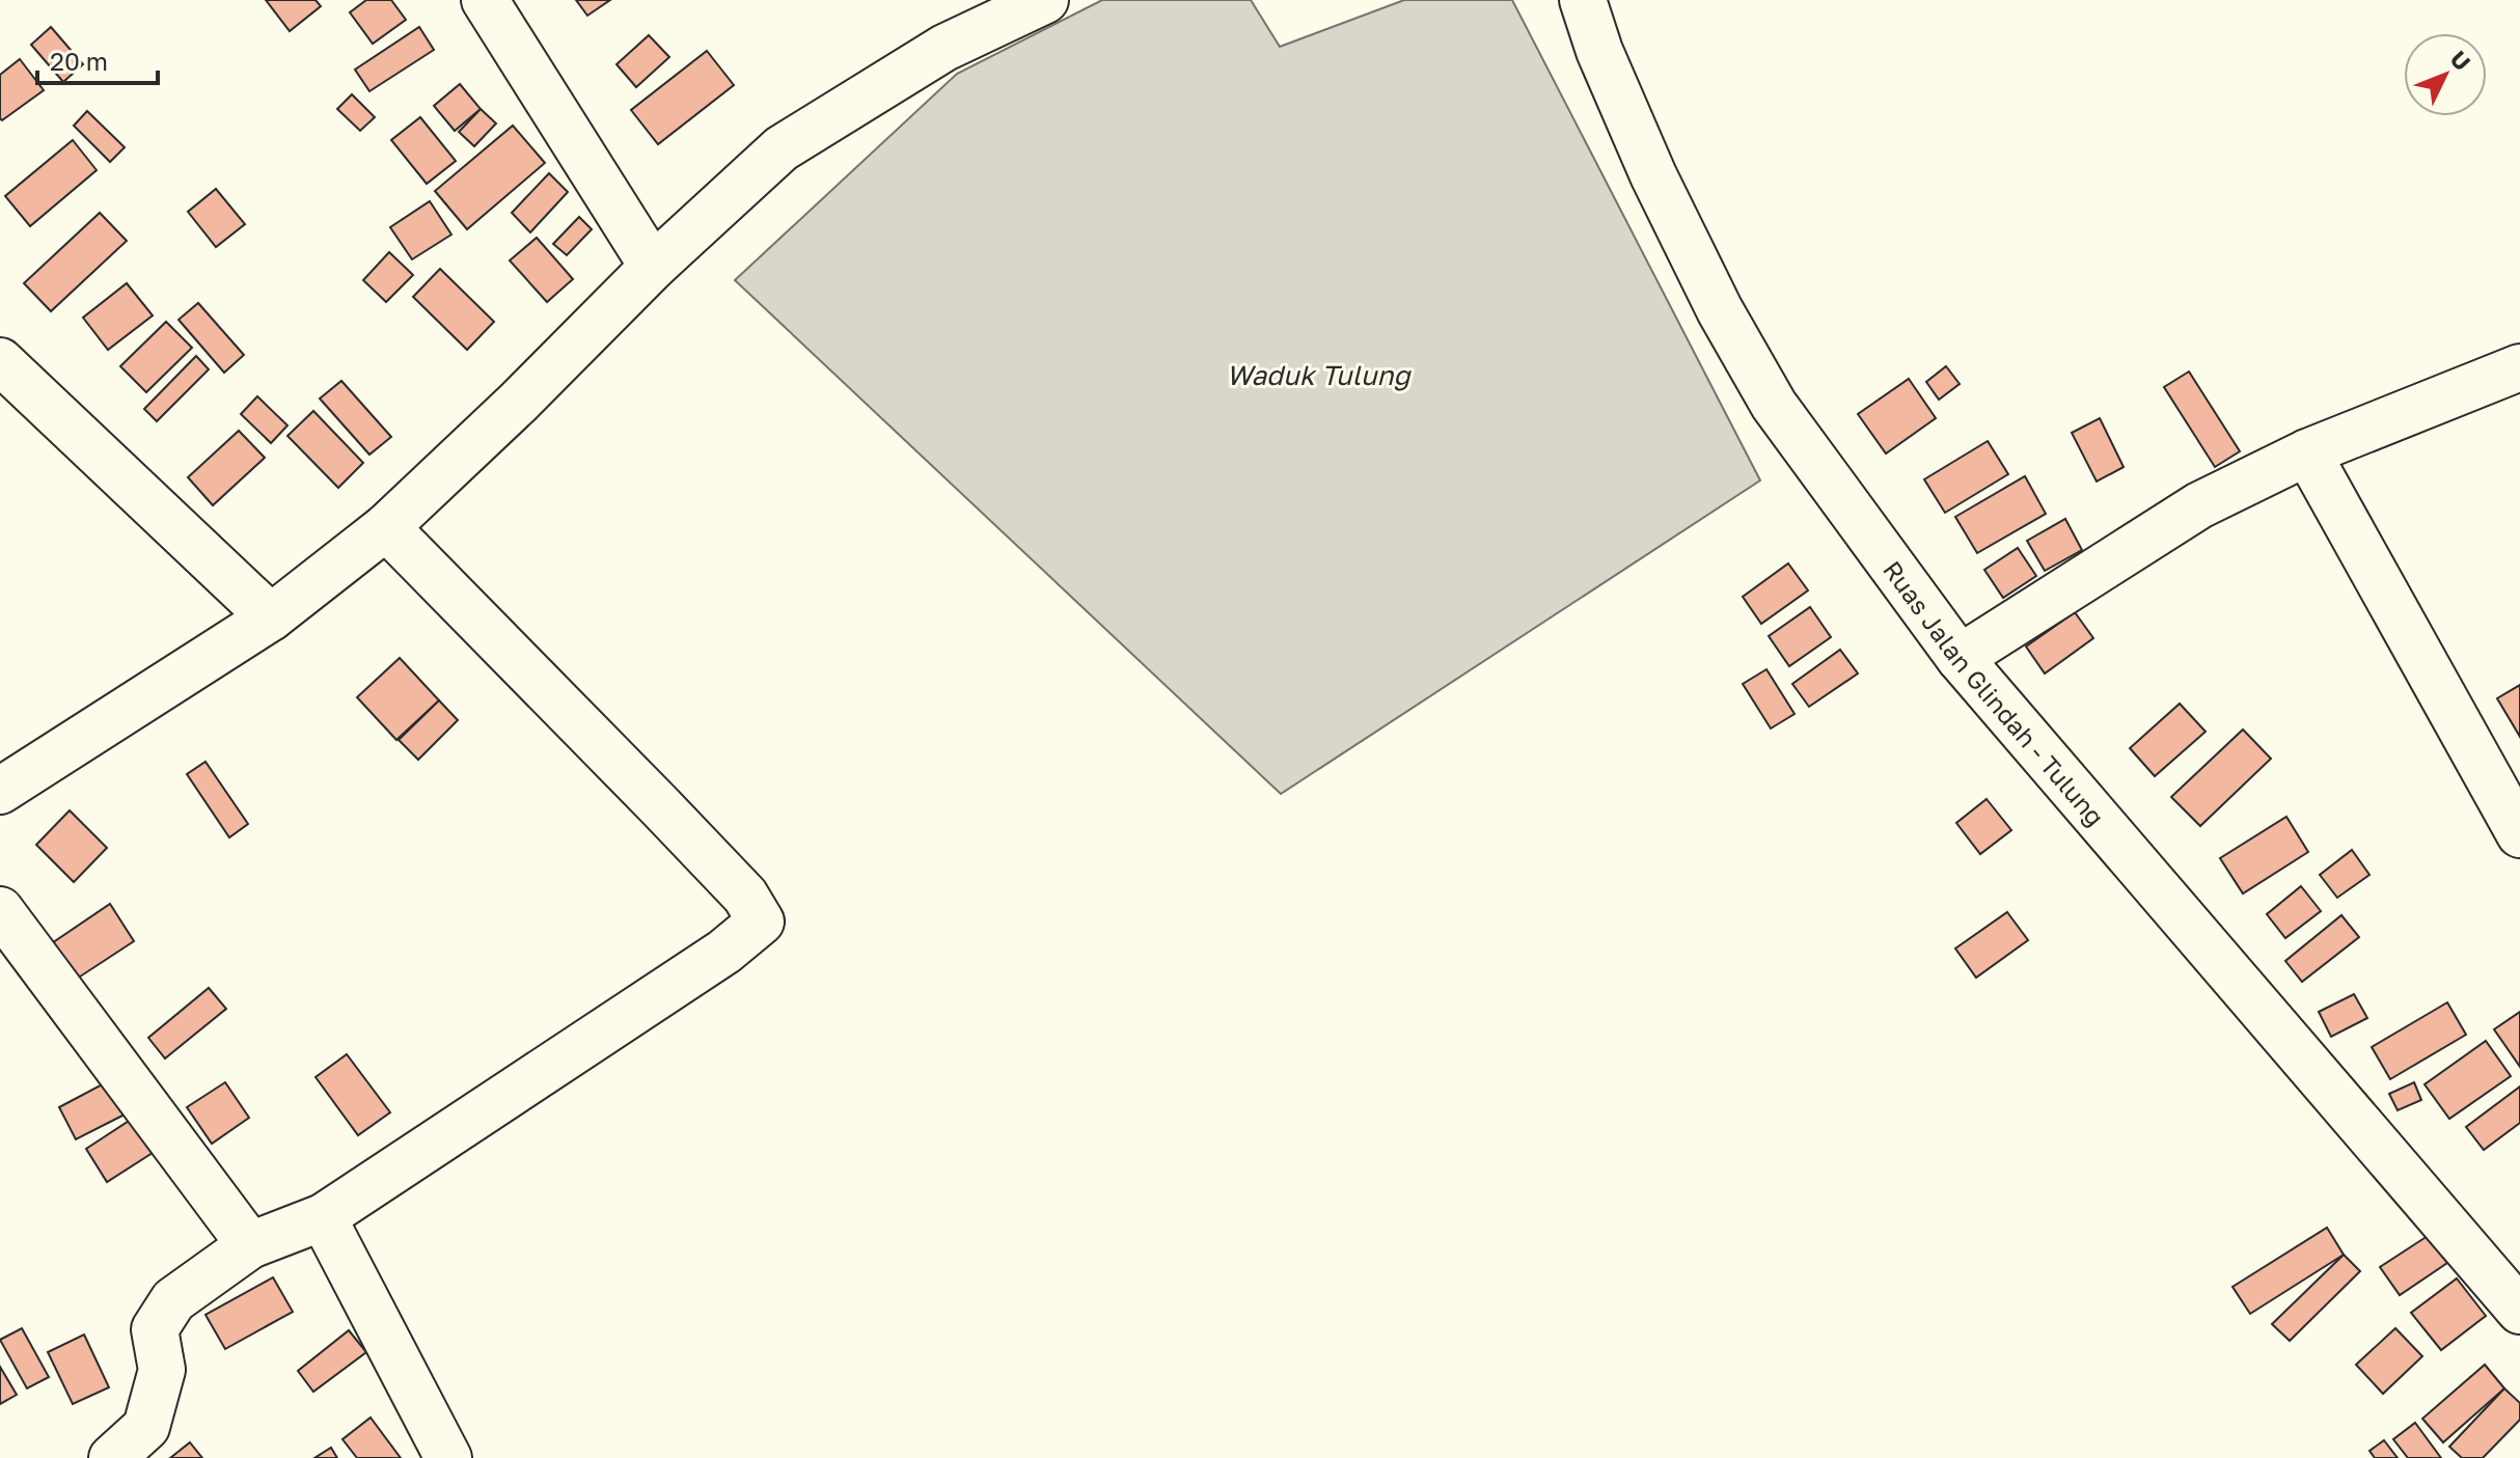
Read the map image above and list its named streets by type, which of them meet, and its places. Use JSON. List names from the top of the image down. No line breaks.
{"streets":{"street":["Ruas Jalan Glindah - Tulung"]},"water":["Waduk Tulung"],"scale_bar":"20 m","north":"top right"}
